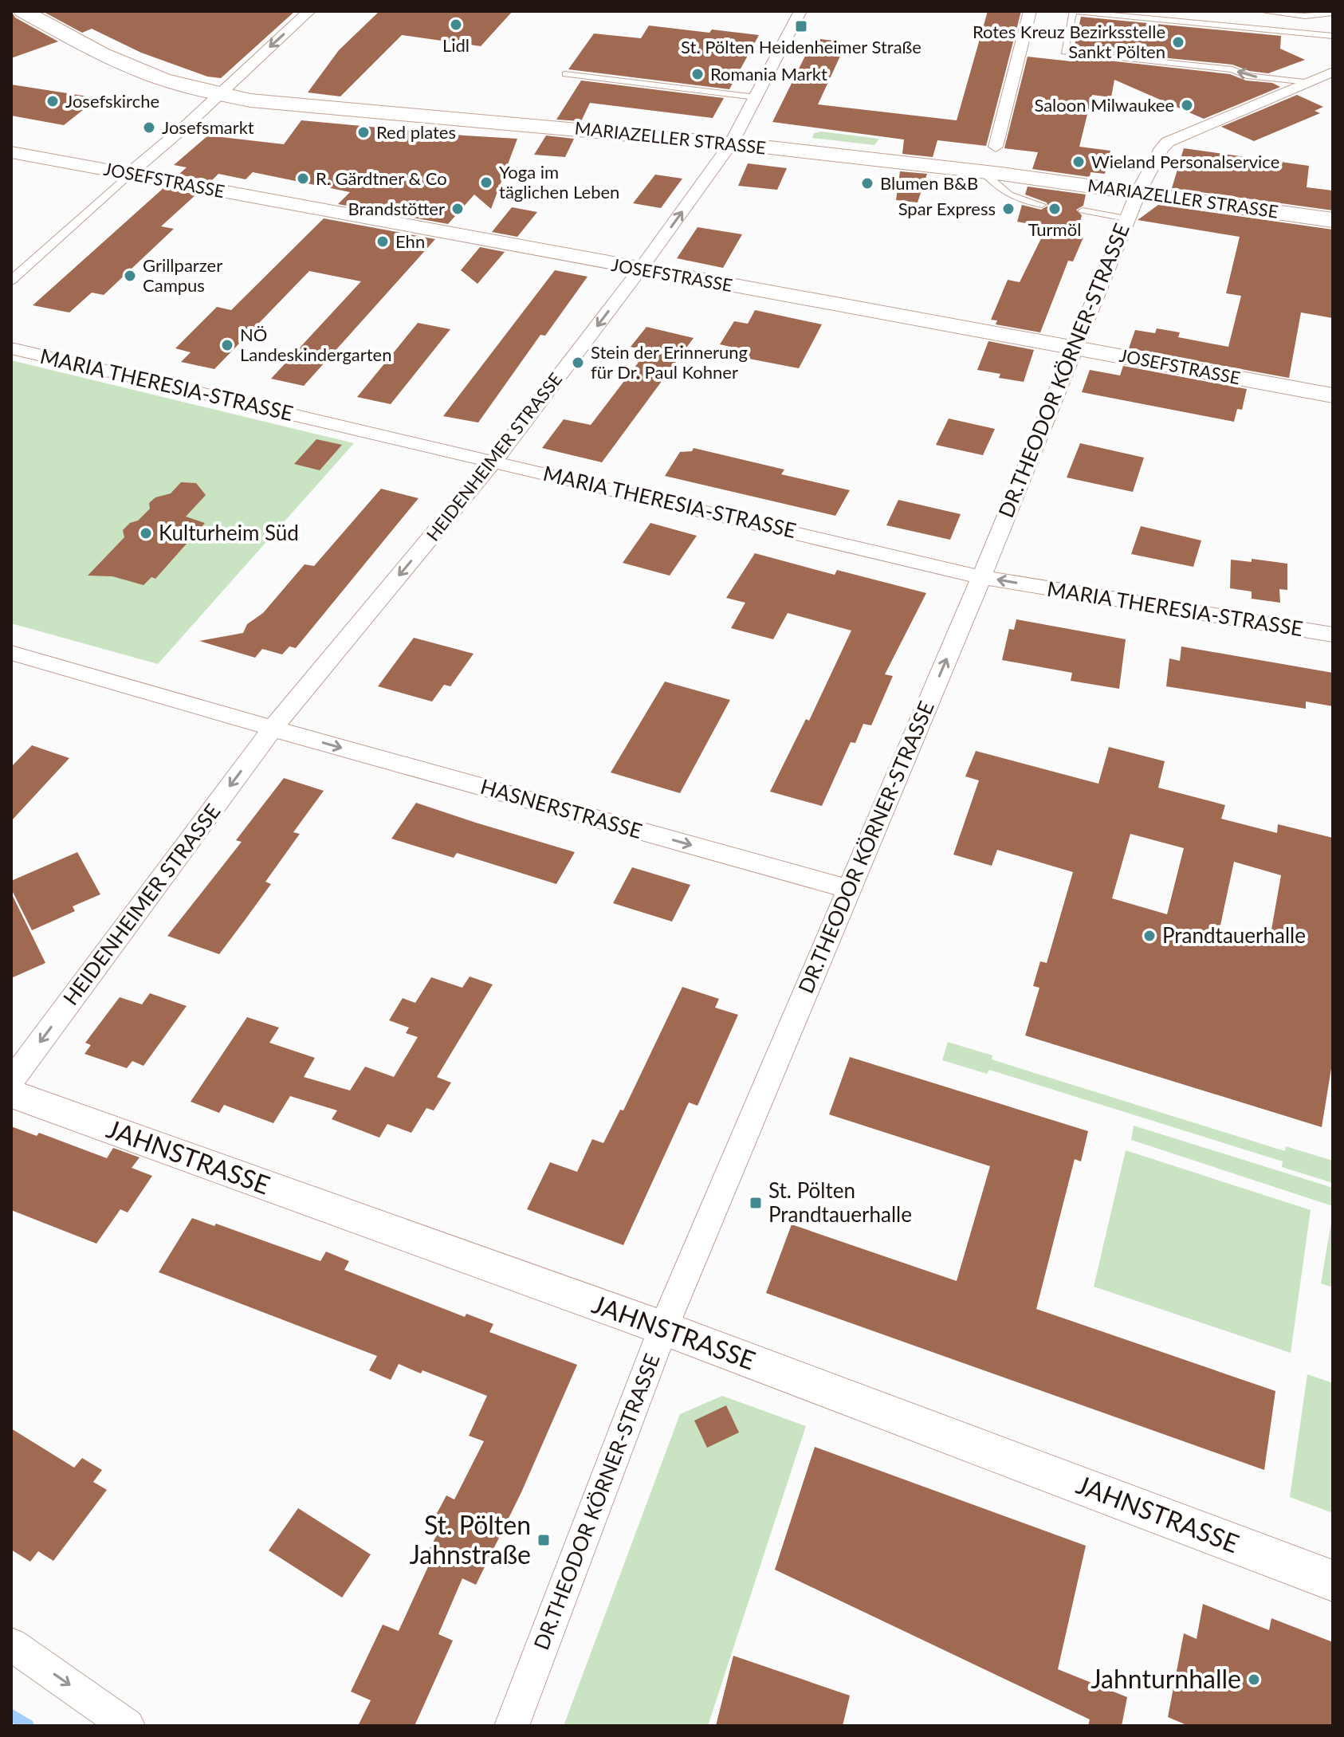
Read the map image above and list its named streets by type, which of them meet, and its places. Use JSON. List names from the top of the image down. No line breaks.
{"streets":{"main road":["MARIAZELLER STRASSE"],"street":["JOSEFSTRASSE","DR.THEODOR KÖRNER-STRASSE","MARIA THERESIA-STRASSE","HEIDENHEIMER STRASSE","HASNERSTRASSE","JAHNSTRASSE"]},"crossings":[["MARIAZELLER STRASSE","DR.THEODOR KÖRNER-STRASSE"],["MARIAZELLER STRASSE","HEIDENHEIMER STRASSE"],["JOSEFSTRASSE","DR.THEODOR KÖRNER-STRASSE"],["JOSEFSTRASSE","HEIDENHEIMER STRASSE"],["DR.THEODOR KÖRNER-STRASSE","MARIA THERESIA-STRASSE"],["DR.THEODOR KÖRNER-STRASSE","HASNERSTRASSE"],["DR.THEODOR KÖRNER-STRASSE","JAHNSTRASSE"],["MARIA THERESIA-STRASSE","HEIDENHEIMER STRASSE"],["HEIDENHEIMER STRASSE","HASNERSTRASSE"]],"one_way":["HASNERSTRASSE"],"places":{"other":["Lidl","Rotes Kreuz Bezirksstelle Sankt Pölten","Romania Markt","Josefskirche","Saloon Milwaukee","Josefsmarkt","Red plates","Wieland Personalservice","R. Gärdtner & Co","Yoga im täglichen Leben","Blumen B&B","Brandstötter","Spar Express","Turmöl","Ehn","Grillparzer Campus","NÖ Landeskindergarten","Stein der Erinnerung für Dr. Paul Kohner","Kulturheim Süd","Prandtauerhalle","Jahnturnhalle"],"transit":["St. Pölten Heidenheimer Straße","St. Pölten Prandtauerhalle","St. Pölten Jahnstraße"]}}
